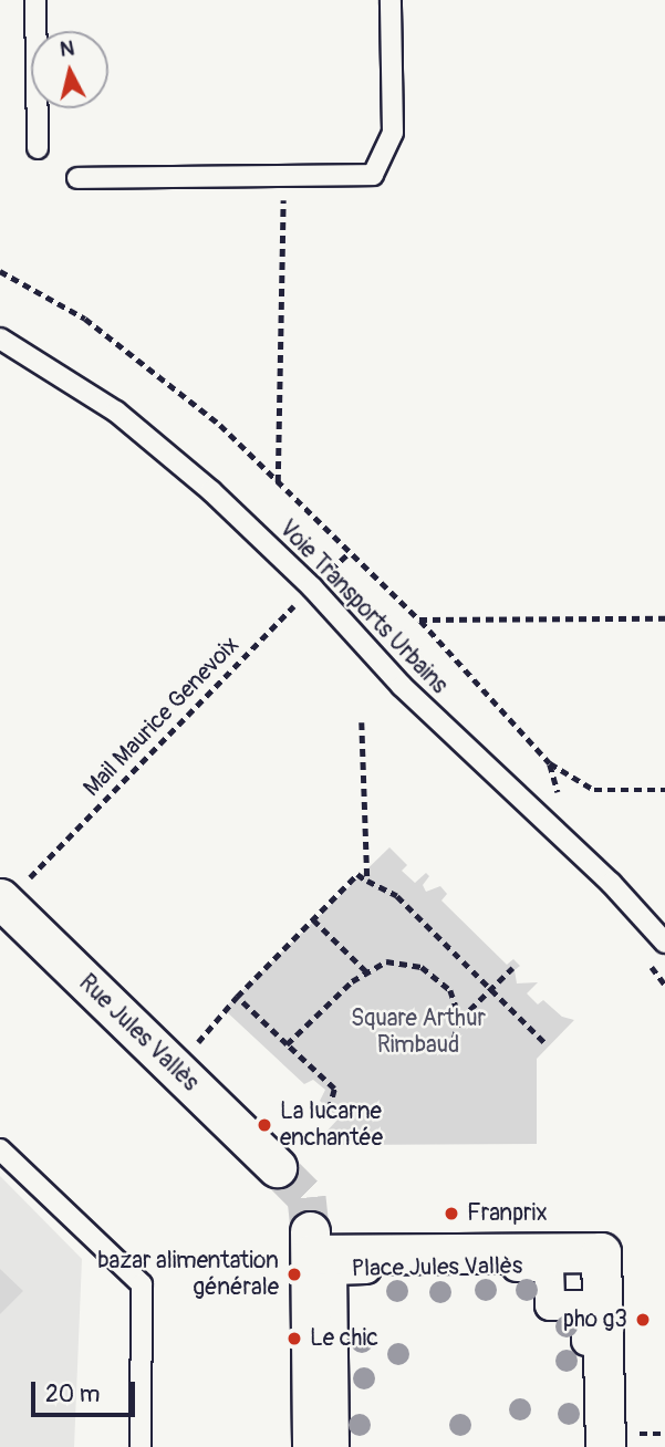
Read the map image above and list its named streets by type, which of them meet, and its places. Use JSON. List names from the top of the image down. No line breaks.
{"streets":{"street":["Rue Jules Vallès","Place Jules Vallès"],"lane":["Voie Transports Urbains"],"path":["Mail Maurice Genevoix"]},"crossings":[["Voie Transports Urbains","Mail Maurice Genevoix"],["Mail Maurice Genevoix","Rue Jules Vallès"]],"parks":["Square Arthur Rimbaud"],"places":["La lucarne enchantée","Franprix","bazar alimentation générale","pho g3","Le chic"],"scale_bar":"20 m","north":"top"}
